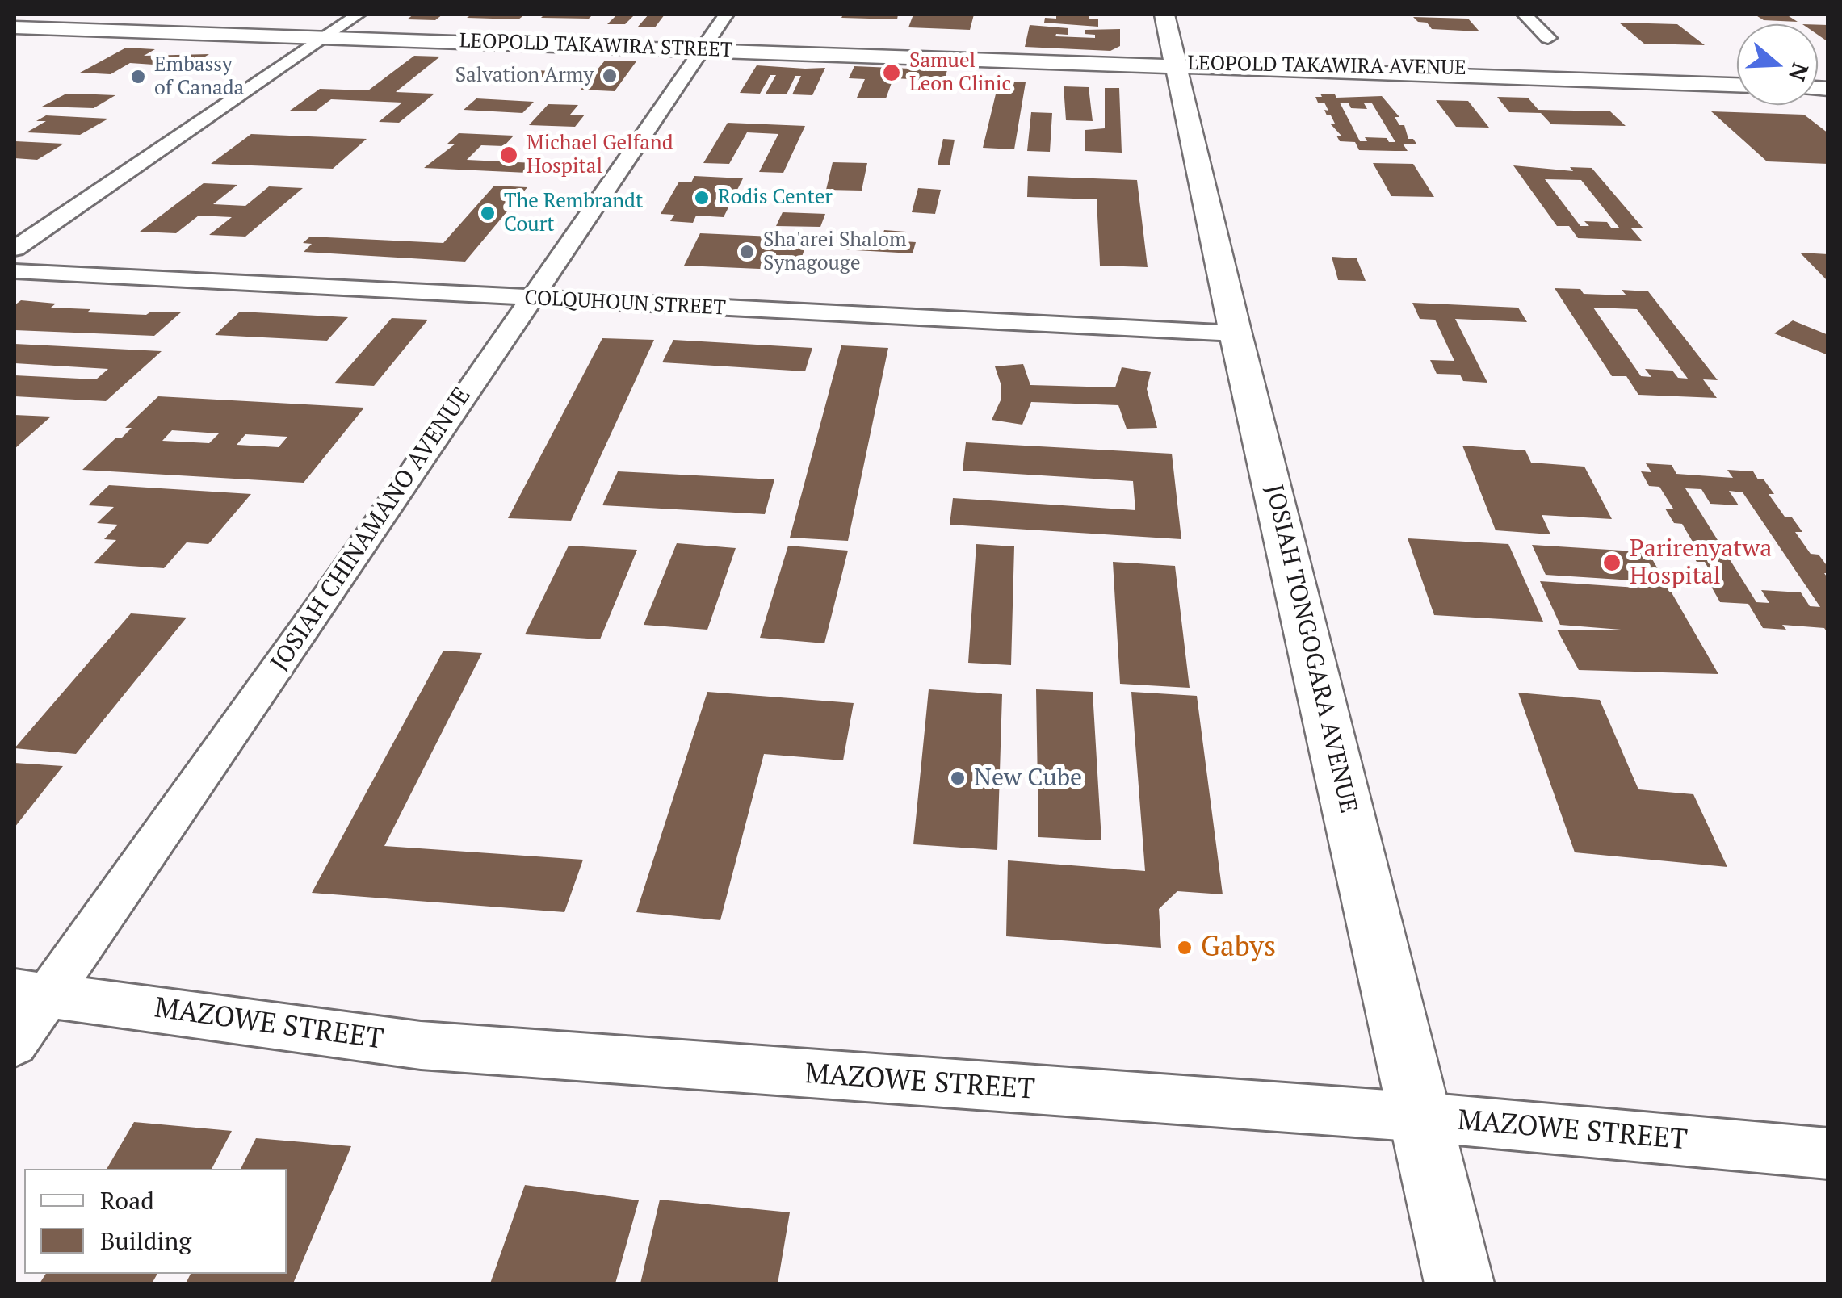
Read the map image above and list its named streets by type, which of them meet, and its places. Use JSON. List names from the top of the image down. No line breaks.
{"streets":{"main road":["LEOPOLD TAKAWIRA STREET","LEOPOLD TAKAWIRA AVENUE","JOSIAH TONGOGARA AVENUE"],"street":["COLQUHOUN STREET","JOSIAH CHINAMANO AVENUE","MAZOWE STREET"]},"crossings":[["LEOPOLD TAKAWIRA STREET","LEOPOLD TAKAWIRA AVENUE"],["LEOPOLD TAKAWIRA STREET","JOSIAH CHINAMANO AVENUE"],["LEOPOLD TAKAWIRA STREET","JOSIAH TONGOGARA AVENUE"],["LEOPOLD TAKAWIRA AVENUE","JOSIAH TONGOGARA AVENUE"],["COLQUHOUN STREET","JOSIAH CHINAMANO AVENUE"],["COLQUHOUN STREET","JOSIAH TONGOGARA AVENUE"],["JOSIAH CHINAMANO AVENUE","MAZOWE STREET"],["JOSIAH TONGOGARA AVENUE","MAZOWE STREET"]],"places":["Samuel Leon Clinic","Salvation Army","Embassy of Canada","Michael Gelfand Hospital","Rodis Center","The Rembrandt Court","Sha'arei Shalom Synagouge","Parirenyatwa Hospital","New Cube","Gabys"],"legend":["Road","Building"],"north":"right"}
